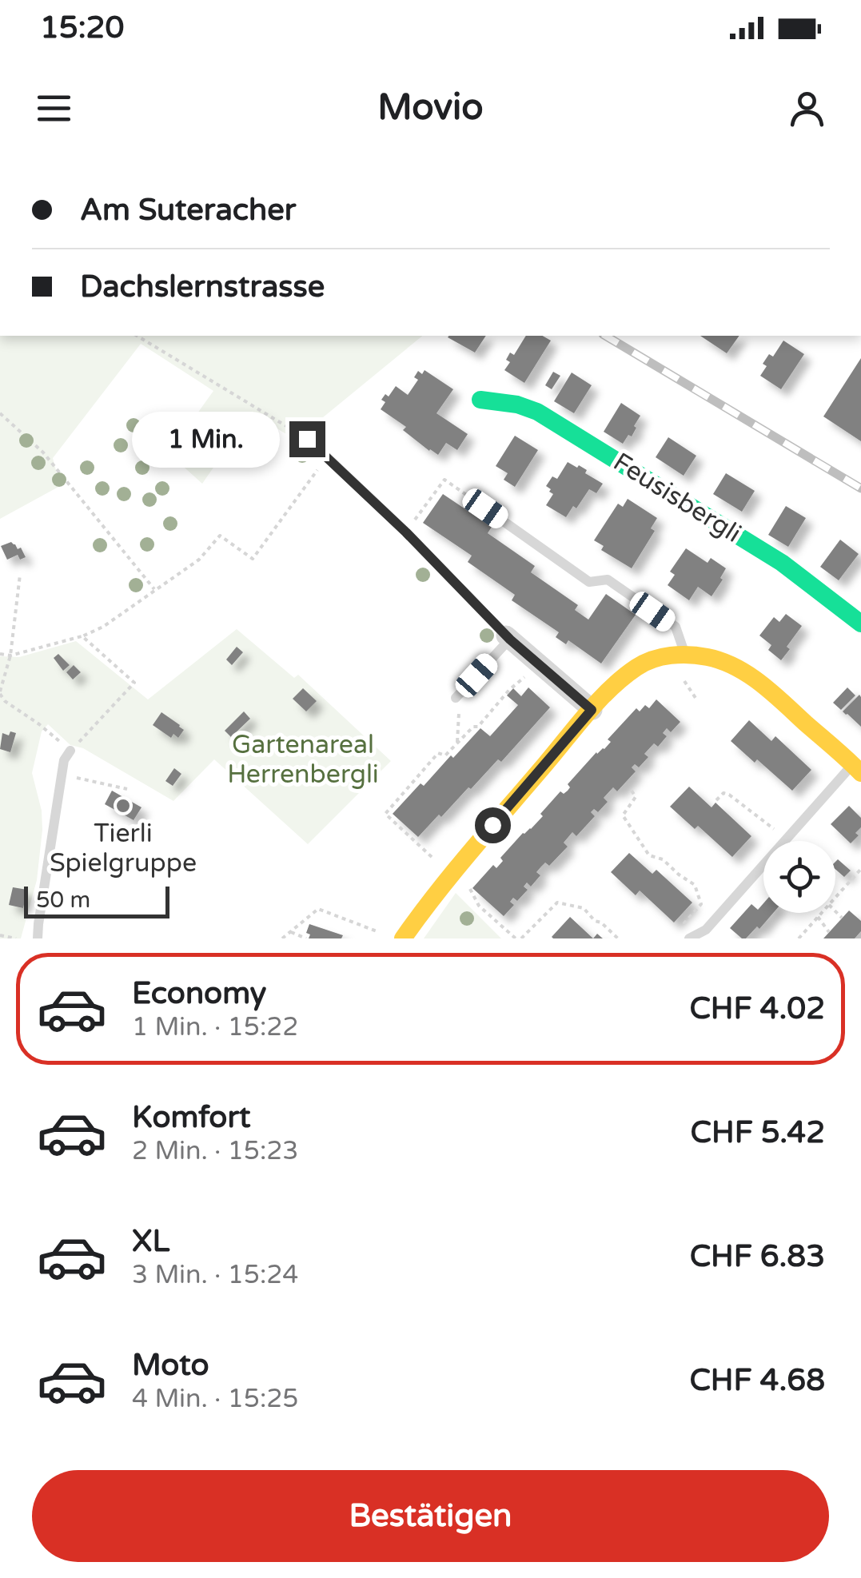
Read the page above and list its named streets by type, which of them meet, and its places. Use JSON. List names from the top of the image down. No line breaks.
{"streets":{"street":["Feusisbergli"]},"parks":["Gartenareal Herrenbergli"],"places":["Tierli Spielgruppe"],"scale_bar":"50 m","page":{"status":"15:20","header":"Movio","banner":["Am Suteracher","Dachslernstrasse"],"bubble":"1 Min.","scale":"50 m","list":[{"name":"Economy","note":"1 Min. · 15:22","value":"CHF 4.02"},{"name":"Komfort","note":"2 Min. · 15:23","value":"CHF 5.42"},{"name":"XL","note":"3 Min. · 15:24","value":"CHF 6.83"},{"name":"Moto","note":"4 Min. · 15:25","value":"CHF 4.68"}],"buttons":"Bestätigen"}}
